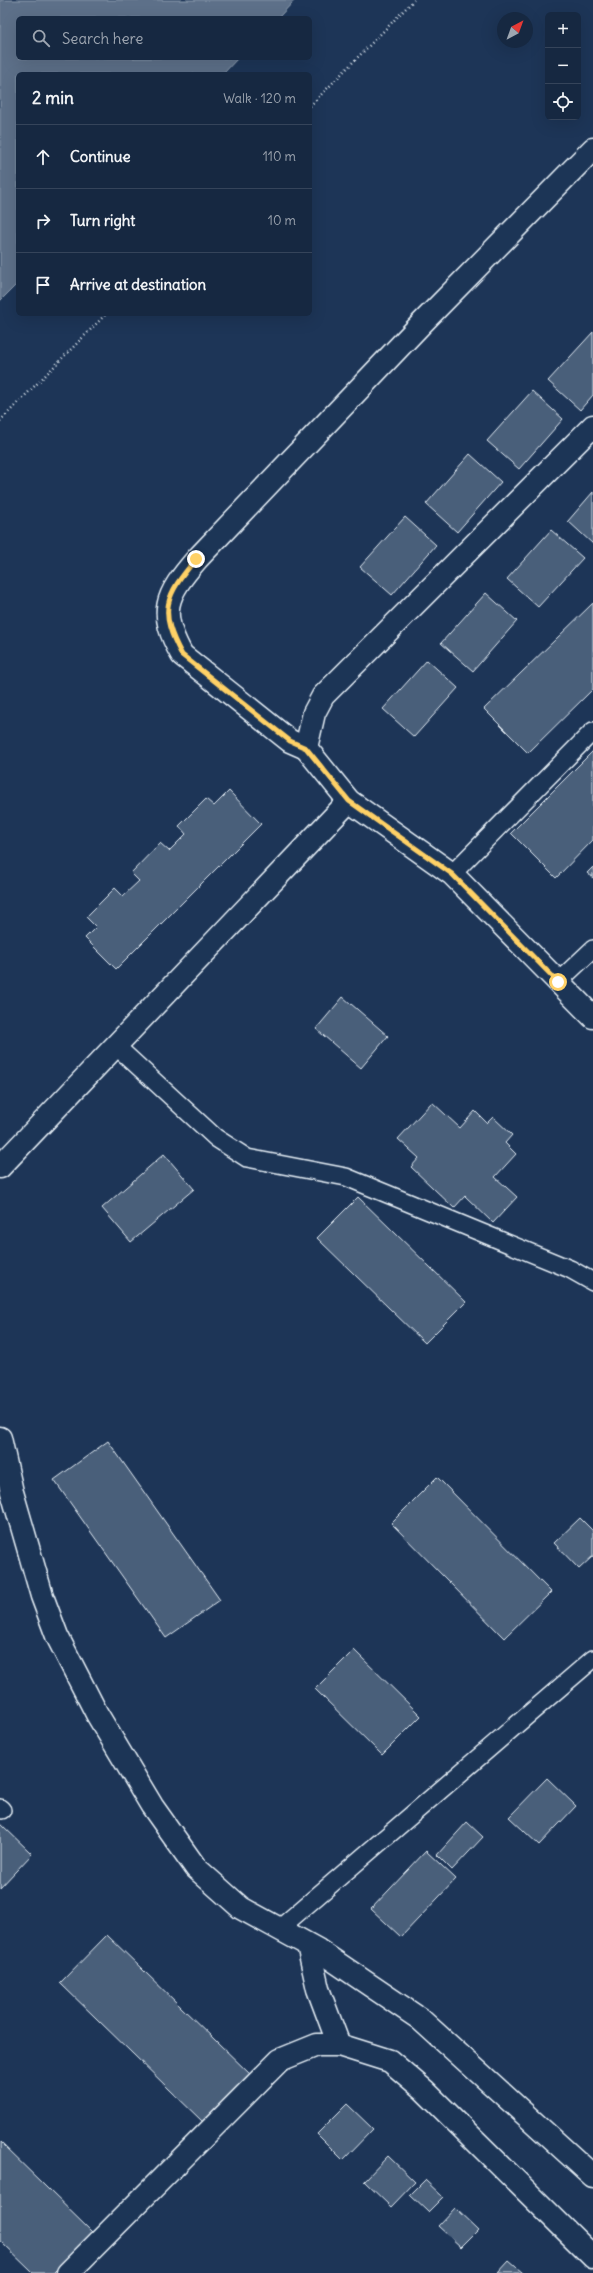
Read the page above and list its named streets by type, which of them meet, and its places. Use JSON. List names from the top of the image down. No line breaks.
{"north":"top right","page":{"map_buttons":["+","−"],"search":"Search here","heading":["2 min","Walk · 120 m"],"list":[["Continue","110 m"],["Turn right","10 m"],"Arrive at destination"]}}
